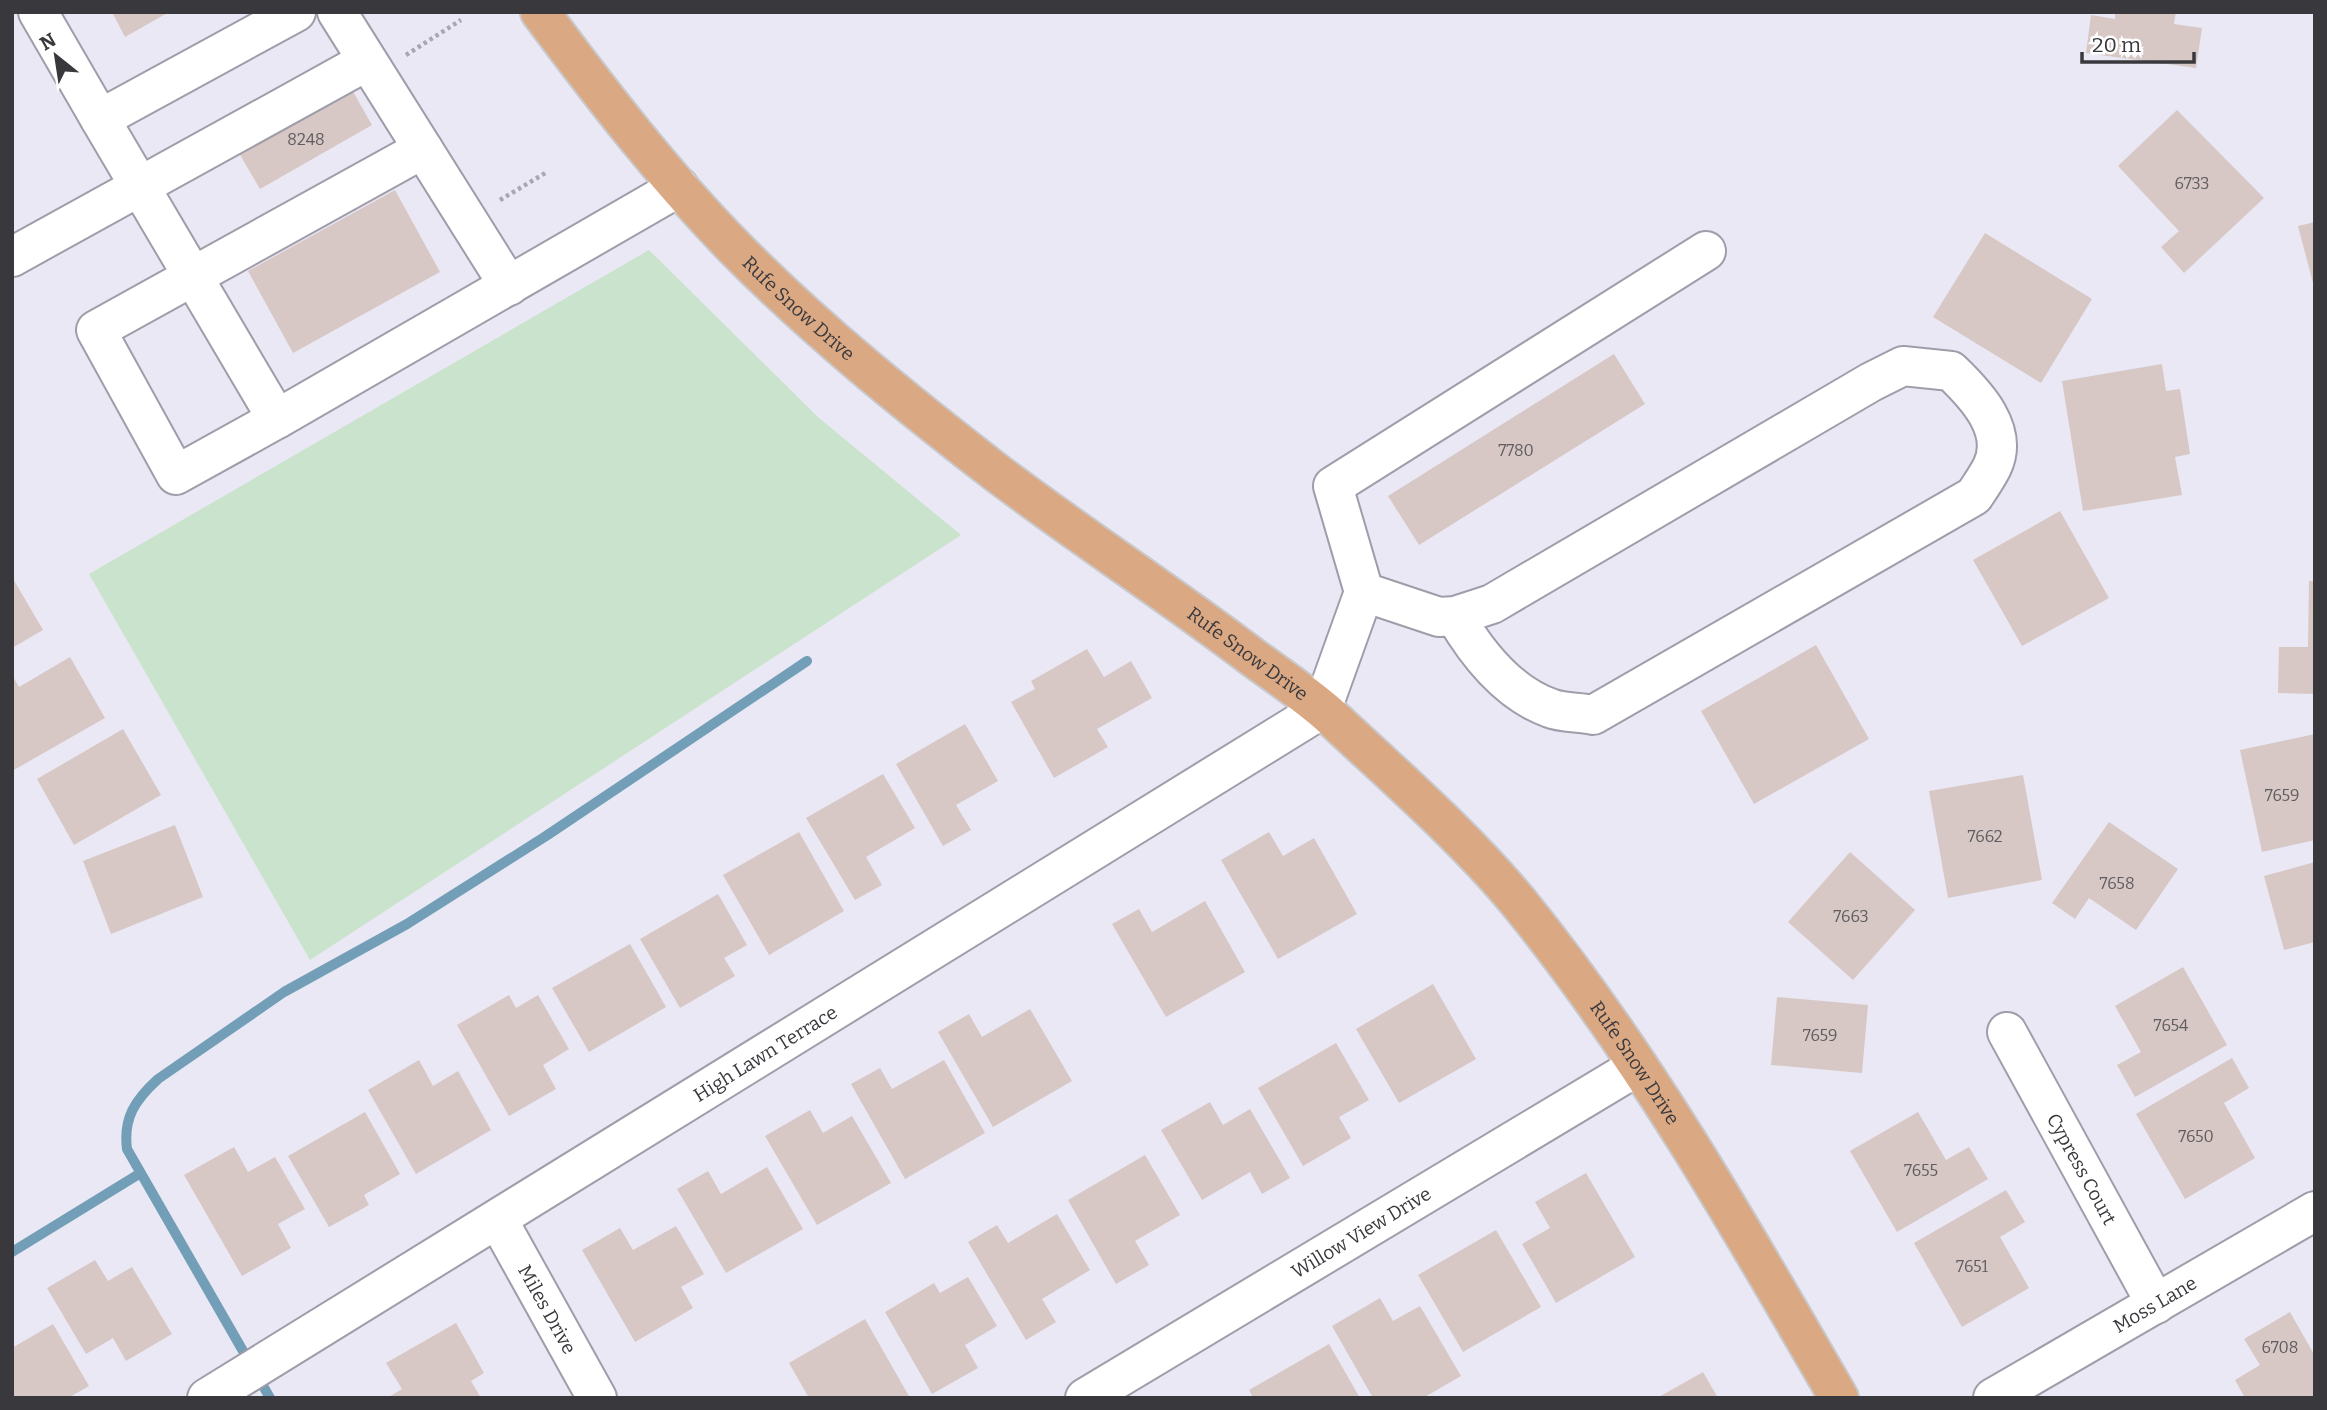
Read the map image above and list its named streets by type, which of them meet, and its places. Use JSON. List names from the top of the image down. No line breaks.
{"streets":{"main road":["Rufe Snow Drive"],"street":["High Lawn Terrace","Cypress Court","Willow View Drive","Moss Lane","Miles Drive"]},"crossings":[["Rufe Snow Drive","High Lawn Terrace"],["Rufe Snow Drive","Willow View Drive"],["High Lawn Terrace","Miles Drive"],["Cypress Court","Moss Lane"]],"house_numbers":["8248","6733","7780","7659","7662","7658","7663","7654","7659","7650","7655","7651","6708"],"scale_bar":"20 m","north":"top left"}
